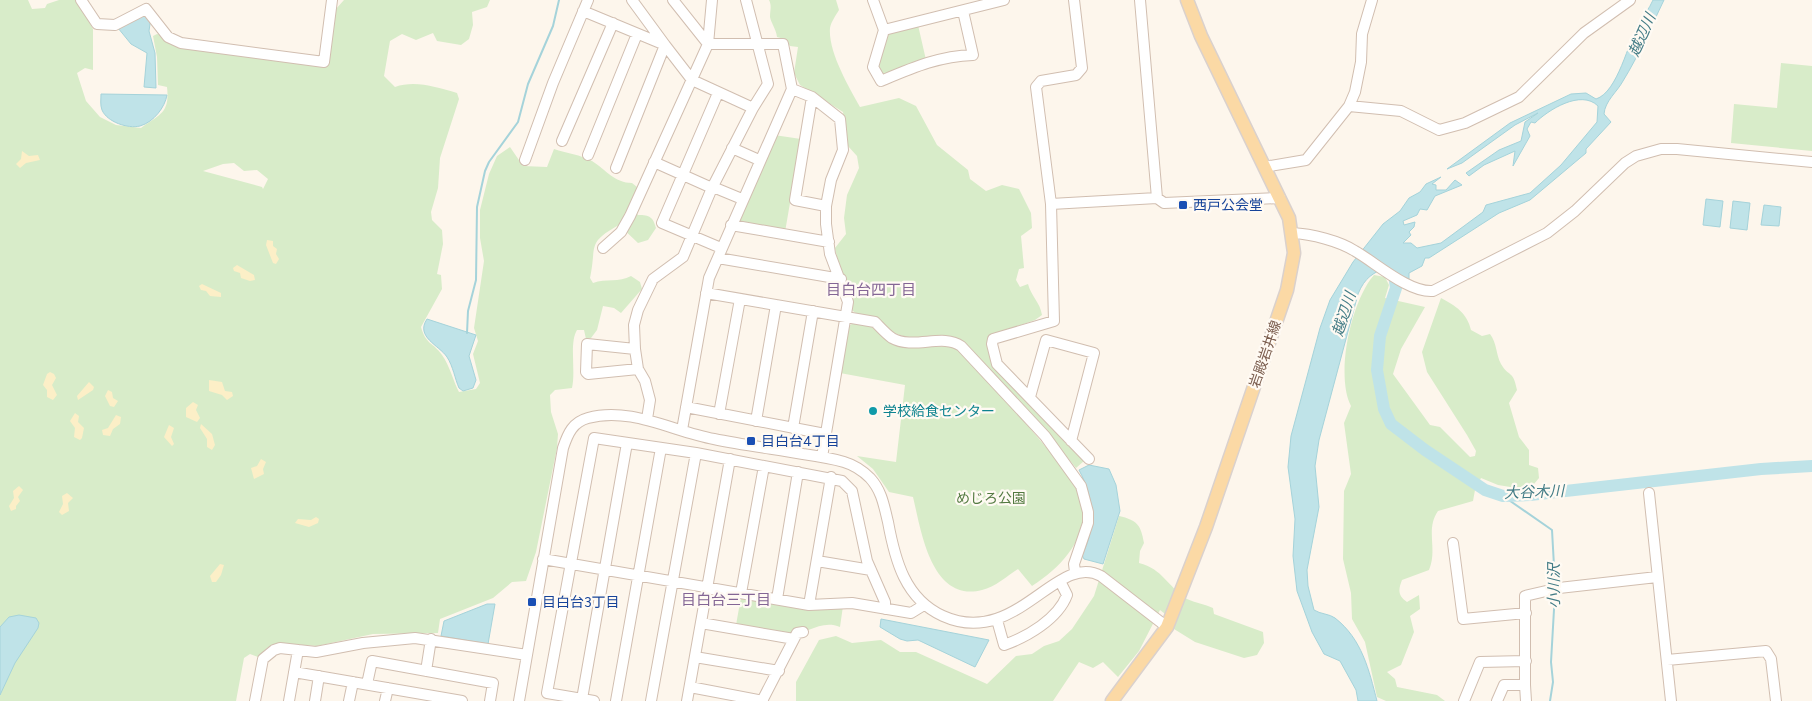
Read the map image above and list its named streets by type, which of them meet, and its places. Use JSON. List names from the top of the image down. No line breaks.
{"streets":{"main road":["岩殿岩井線"]},"districts":["目白台四丁目","目白台三丁目"],"water":["越辺川","大谷木川","小川沢"],"parks":["めじろ公園"],"places":{"transit":["西戸公会堂","目白台4丁目","目白台3丁目"],"other":["学校給食センター"]}}
